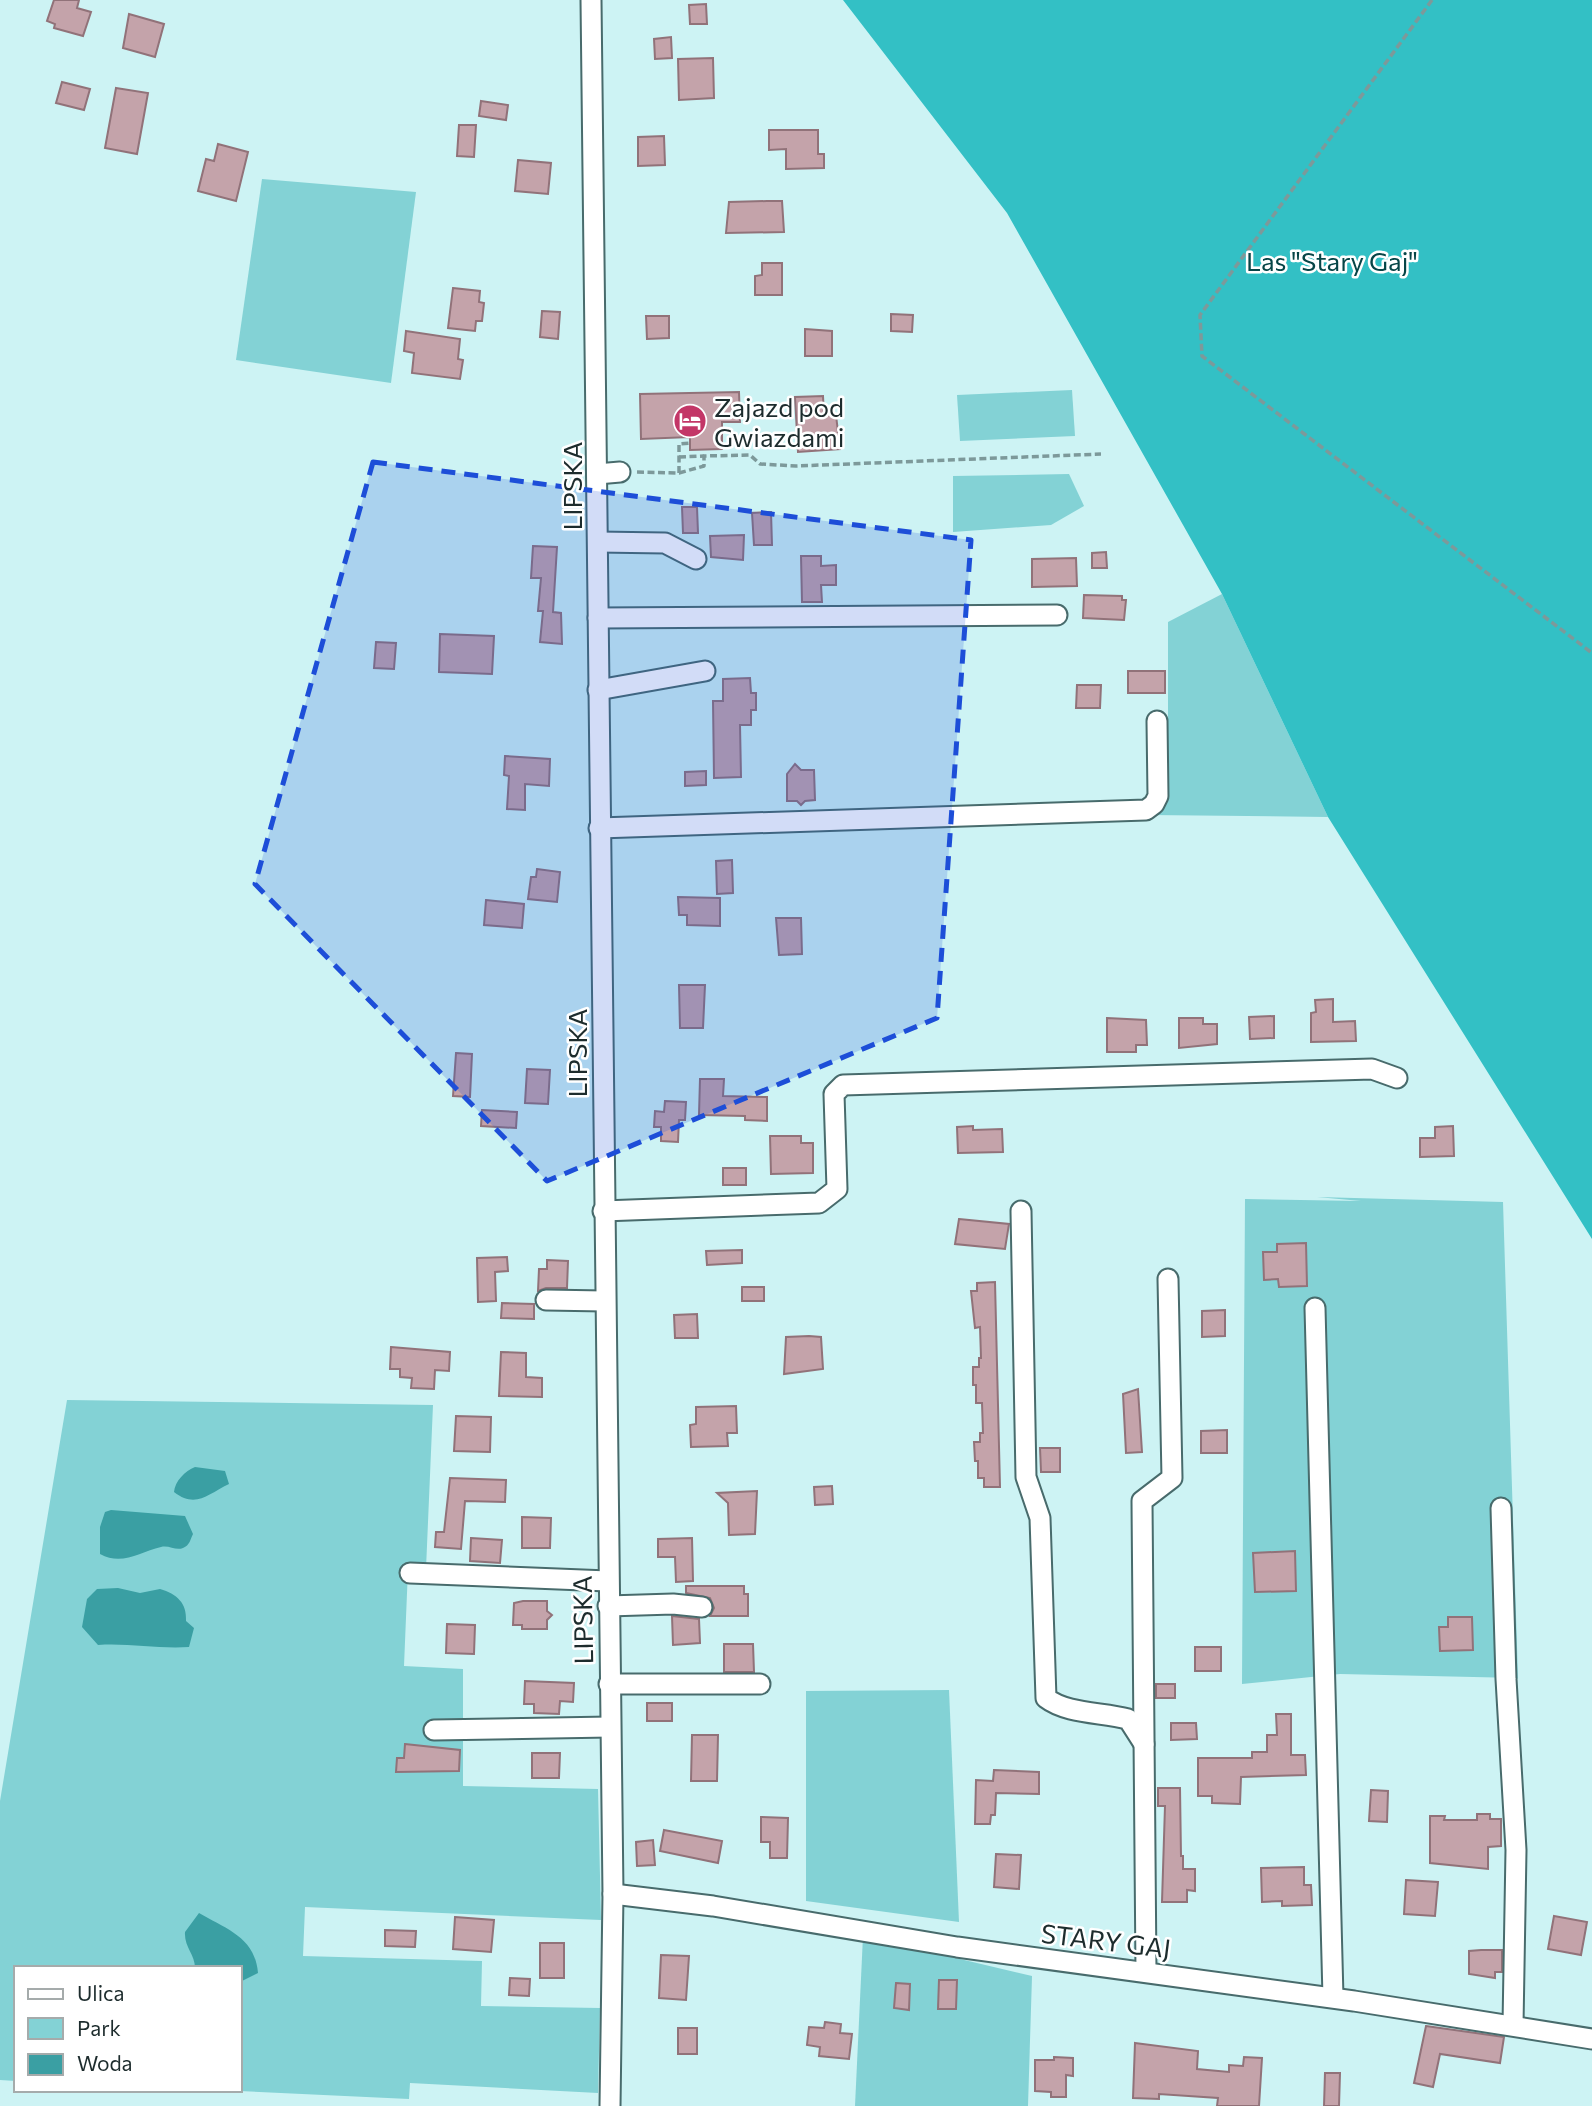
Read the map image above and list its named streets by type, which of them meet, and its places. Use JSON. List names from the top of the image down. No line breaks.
{"streets":{"street":["LIPSKA","STARY GAJ"]},"crossings":[["LIPSKA","STARY GAJ"]],"parks":["Las \"Stary Gaj\""],"places":{"hotel":["Zajazd pod Gwiazdami"]},"legend":["Ulica","Park","Woda"]}
